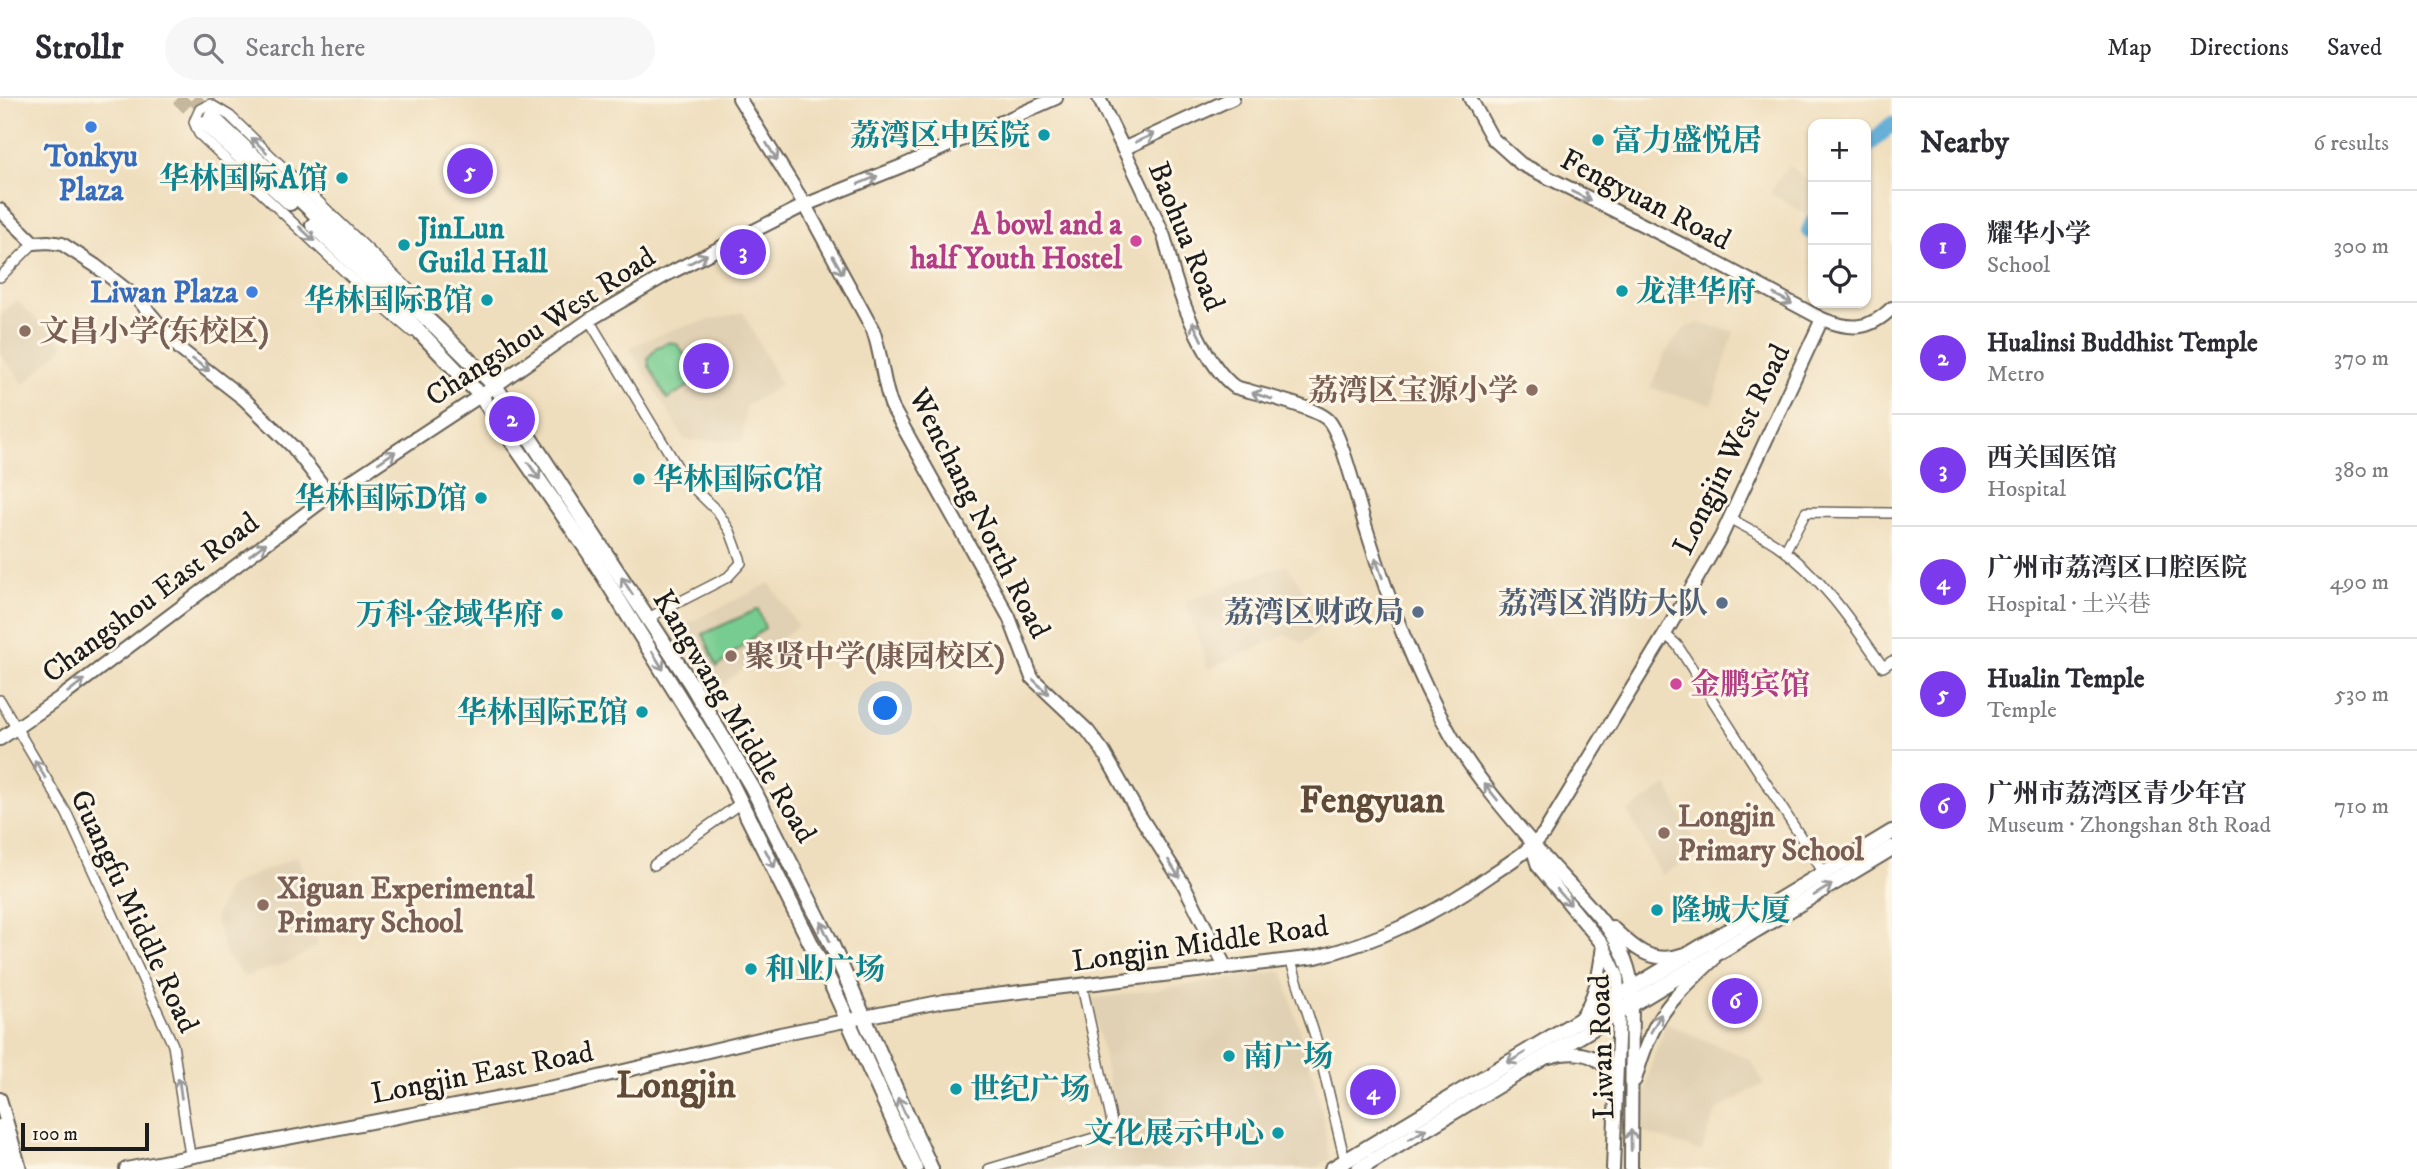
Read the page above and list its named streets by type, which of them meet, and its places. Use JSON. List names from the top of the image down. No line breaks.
{"streets":{"main road":["Kangwang Middle Road"],"street":["Fengyuan Road","Baohua Road","Changshou West Road","Longjin West Road","Wenchang North Road","Changshou East Road","Guangfu Middle Road","Longjin Middle Road","Liwan Road","Longjin East Road"]},"crossings":[["Fengyuan Road","Longjin West Road"],["Baohua Road","Longjin West Road"],["Baohua Road","Longjin Middle Road"],["Baohua Road","Liwan Road"],["Changshou West Road","Wenchang North Road"],["Changshou West Road","Changshou East Road"],["Changshou West Road","Kangwang Middle Road"],["Longjin West Road","Longjin Middle Road"],["Longjin West Road","Liwan Road"],["Wenchang North Road","Longjin Middle Road"],["Changshou East Road","Guangfu Middle Road"],["Kangwang Middle Road","Longjin Middle Road"],["Kangwang Middle Road","Longjin East Road"],["Guangfu Middle Road","Longjin East Road"],["Longjin Middle Road","Liwan Road"],["Longjin Middle Road","Longjin East Road"]],"one_way":["Fengyuan Road","Baohua Road","Changshou West Road","Wenchang North Road","Changshou East Road","Guangfu Middle Road"],"districts":["Fengyuan","Longjin"],"places":["Tonkyu Plaza","荔湾区中医院","富力盛悦居","华林国际A馆","A bowl and a half Youth Hostel","JinLun Guild Hall","龙津华府","Liwan Plaza","华林国际B馆","文昌小学(东校区)","荔湾区宝源小学","华林国际C馆","华林国际D馆","荔湾区消防大队","荔湾区财政局","万科·金域华府","聚贤中学(康园校区)","金鹏宾馆","华林国际E馆","Longjin Primary School","Xiguan Experimental Primary School","隆城大厦","和业广场","南广场","世纪广场","文化展示中心"],"scale_bar":"100 m","page":{"header":"Strollr","search":"Search here","nav":["Map","Directions","Saved"],"heading":["Nearby","6 results"],"map_buttons":["+","−"],"pins":["5","3","1","2","6","4"],"list":[{"mark":"1","name":"耀华小学","note":"School","value":"300 m"},{"mark":"2","name":"Hualinsi Buddhist Temple","note":"Metro","value":"370 m"},{"mark":"3","name":"西关国医馆","note":"Hospital","value":"380 m"},{"mark":"4","name":"广州市荔湾区口腔医院","note":"Hospital · 土兴巷","value":"490 m"},{"mark":"5","name":"Hualin Temple","note":"Temple","value":"530 m"},{"mark":"6","name":"广州市荔湾区青少年宫","note":"Museum · Zhongshan 8th Road","value":"710 m"}],"scale":"100 m"}}
